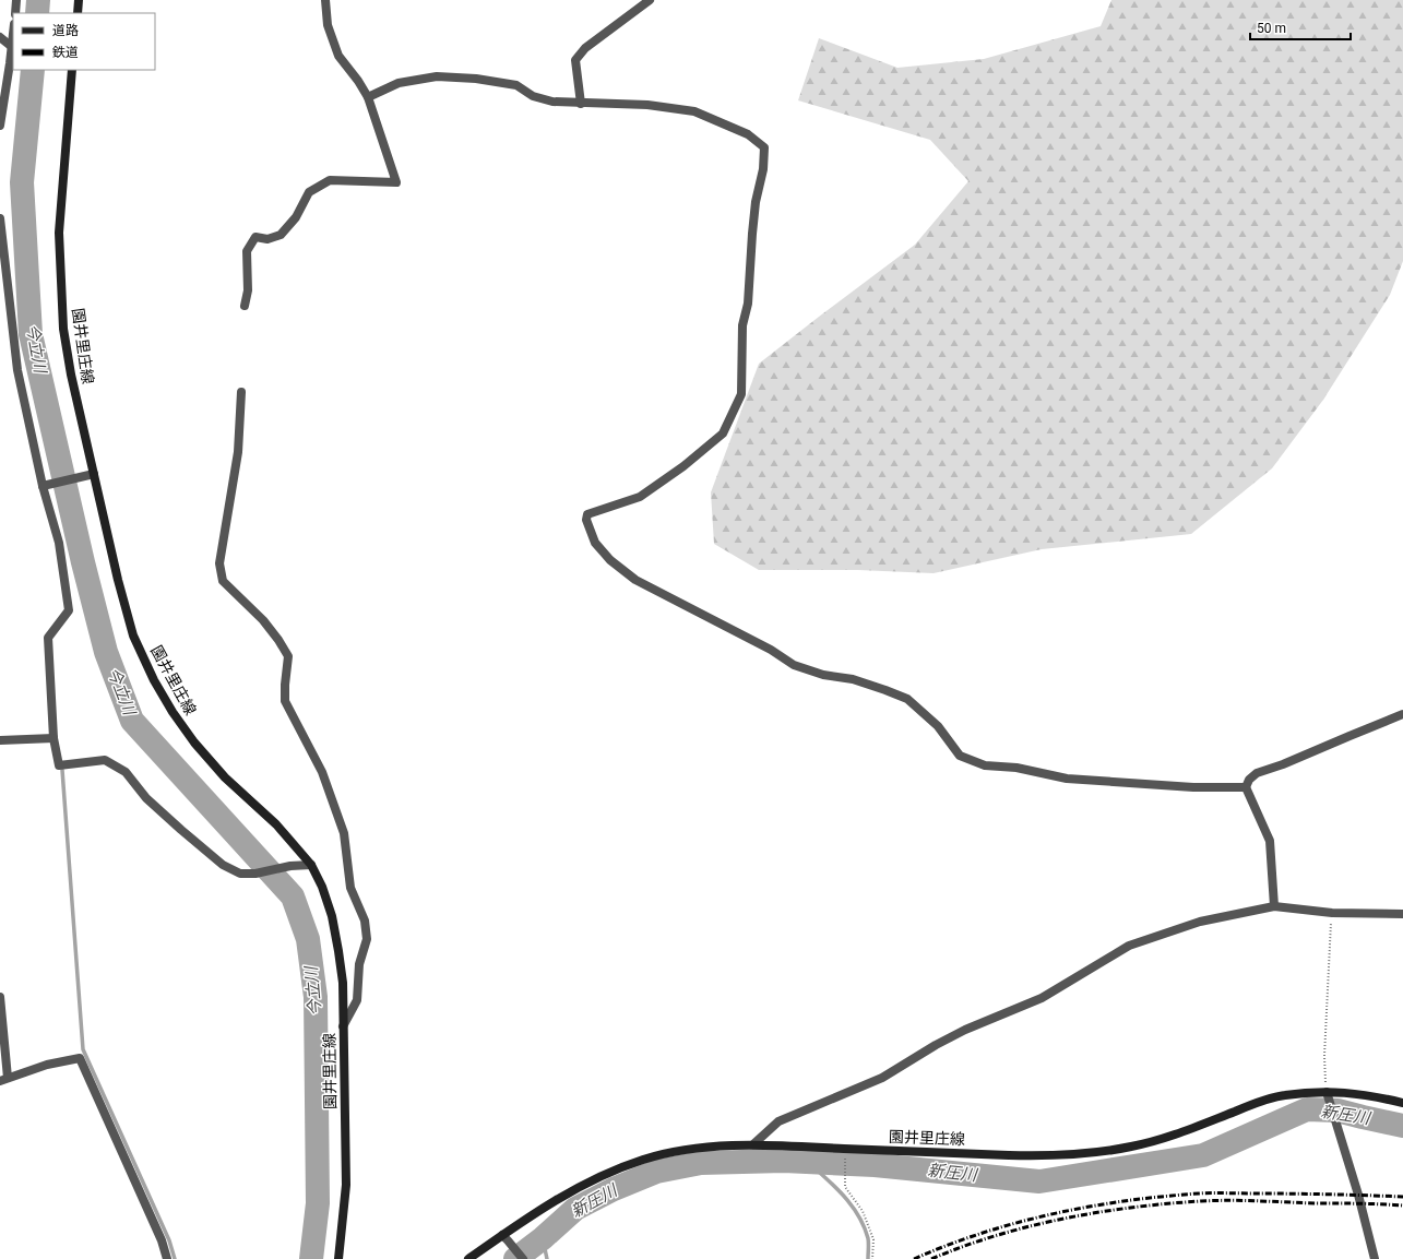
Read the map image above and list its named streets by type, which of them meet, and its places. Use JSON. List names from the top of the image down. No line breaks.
{"streets":{"main road":["園井里庄線"]},"water":["今立川","新圧川"],"legend":["道路","鉄道"],"scale_bar":"50 m"}
